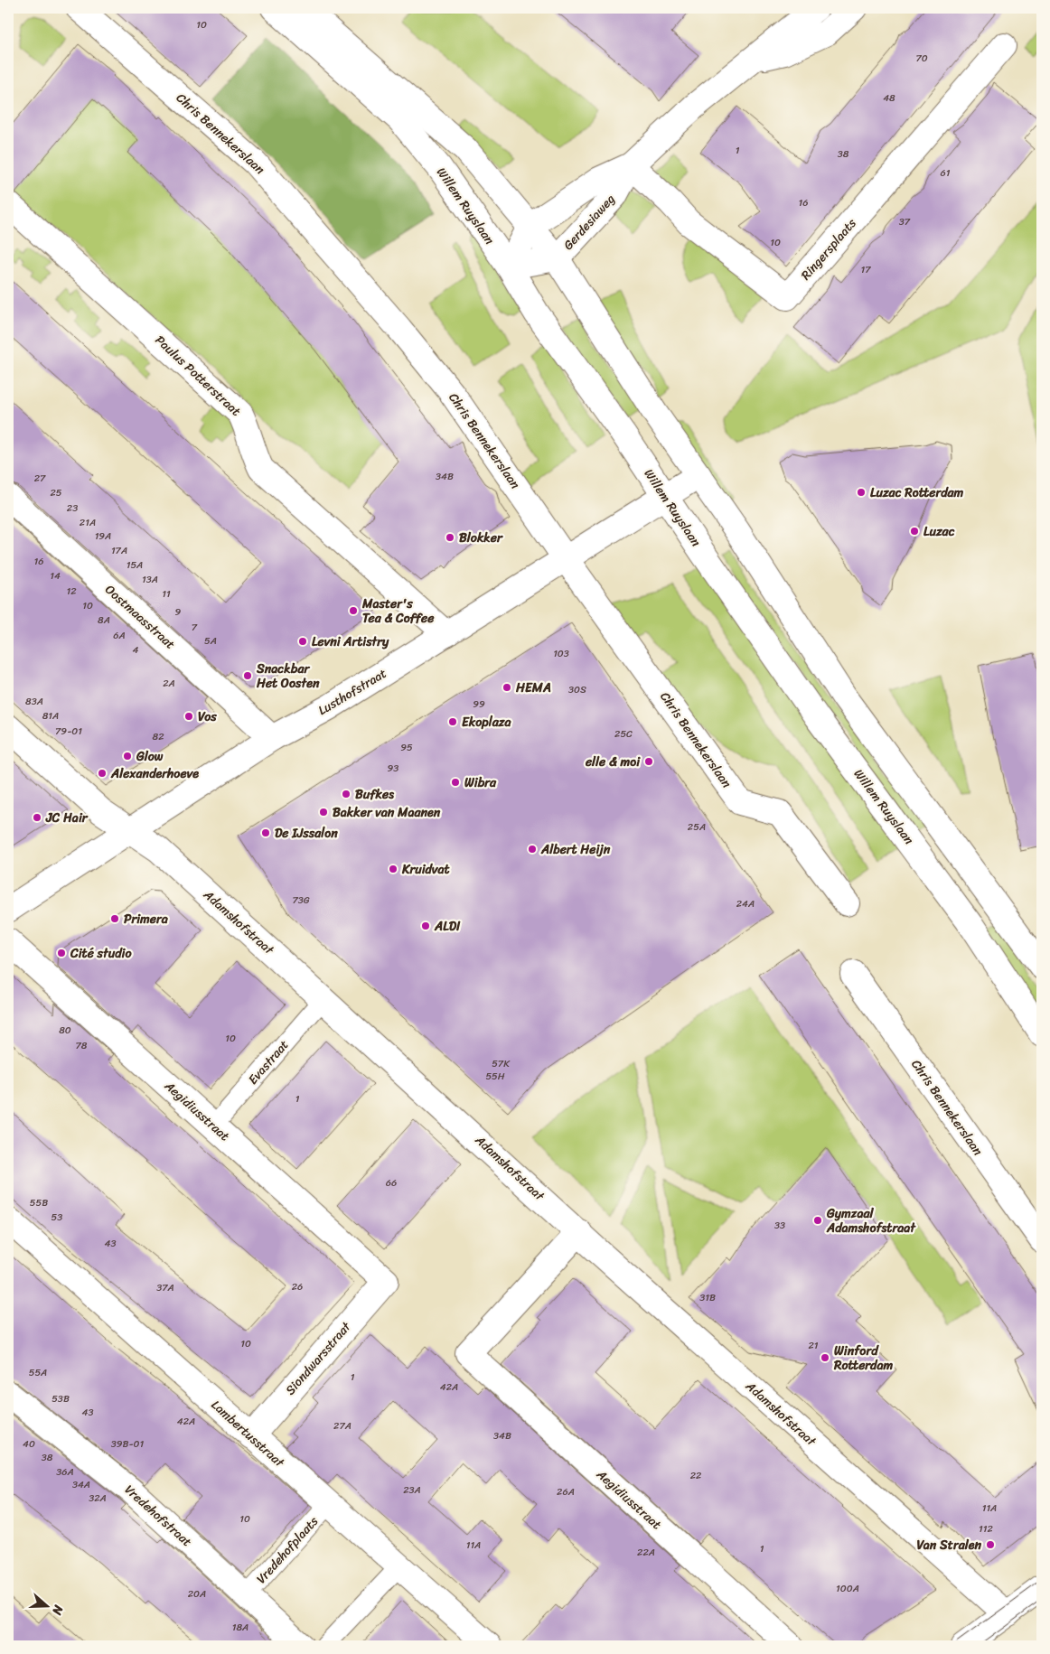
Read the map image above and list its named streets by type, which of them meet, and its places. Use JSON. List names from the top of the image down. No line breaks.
{"streets":{"street":["Chris Bennekerslaan","Willem Ruyslaan","Gerdesiaweg","Ringersplaats","Paulus Potterstraat","Oostmaasstraat","Lusthofstraat","Adamshofstraat","Evastraat","Aegidiusstraat","Siondwarsstraat","Lambertusstraat","Vredehofstraat","Vredehofplaats"]},"crossings":[["Chris Bennekerslaan","Lusthofstraat"],["Willem Ruyslaan","Gerdesiaweg"],["Willem Ruyslaan","Lusthofstraat"],["Gerdesiaweg","Ringersplaats"],["Paulus Potterstraat","Lusthofstraat"],["Oostmaasstraat","Lusthofstraat"],["Lusthofstraat","Adamshofstraat"],["Adamshofstraat","Evastraat"],["Adamshofstraat","Aegidiusstraat"],["Evastraat","Aegidiusstraat"],["Aegidiusstraat","Siondwarsstraat"],["Siondwarsstraat","Lambertusstraat"],["Lambertusstraat","Vredehofplaats"],["Vredehofstraat","Vredehofplaats"]],"places":["Luzac Rotterdam","Luzac","Blokker","Master's Tea & Coffee","Levni Artistry","Snackbar Het Oosten","HEMA","Vos","Ekoplaza","Glow","elle & moi","Alexanderhoeve","Wibra","Bufkes","Bakker van Maanen","JC Hair","De IJssalon","Albert Heijn","Kruidvat","Primera","ALDI","Cité studio","Gymzaal Adamshofstraat","Winford Rotterdam","Van Stralen"],"house_numbers":["10","70","48","1","38","61","16","37","10","17","34B","27","25","23","21A","19A","17A","16","15A","14","13A","12","11","10","9","8A","7","6A","5A","4","103","2A","30S","83A","99","81A","79-01","25C","82","95","93","25A","73G","24A","80","10","78","57K","55H","1","66","55B","53","33","43","26","37A","31B","10","21","55A","1","42A","53B","43","42A","27A","34B","40","39B-01","38","36A","22","34A","23A","26A","32A","11A","10","112","11A","1","22A","100A","20A","18A"],"north":"right"}
